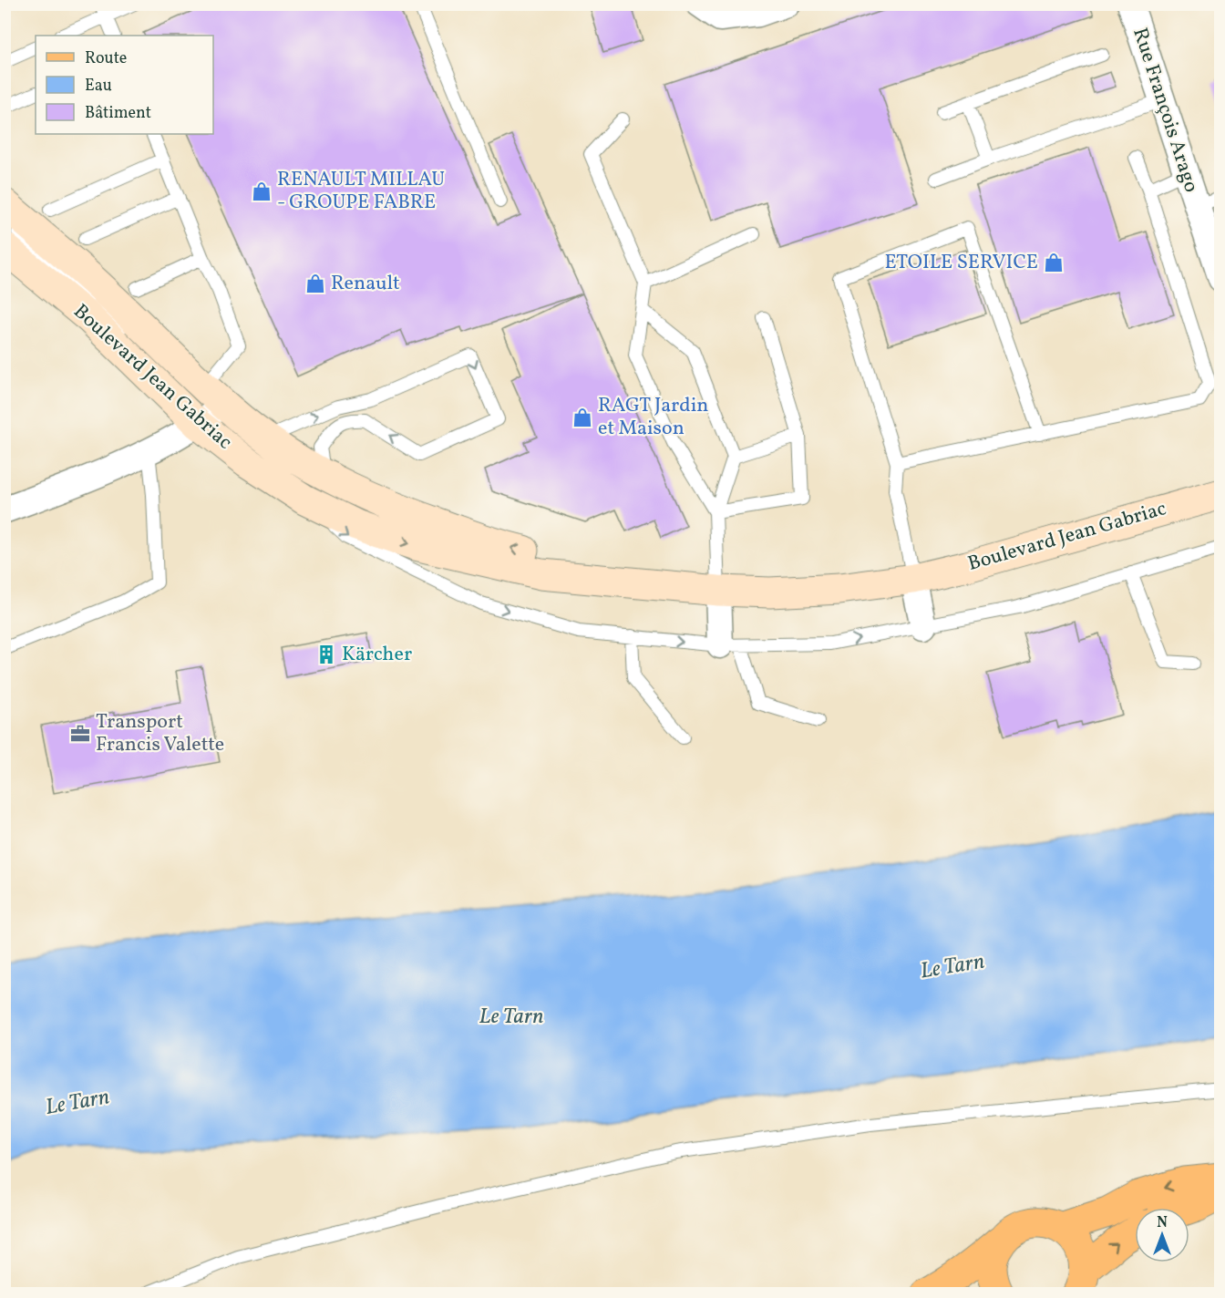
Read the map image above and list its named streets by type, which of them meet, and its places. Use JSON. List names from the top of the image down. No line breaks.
{"streets":{"main road":["Boulevard Jean Gabriac"],"street":["Rue François Arago"]},"water":["Le Tarn"],"places":{"shop":["RENAULT MILLAU - GROUPE FABRE","ETOILE SERVICE","Renault","RAGT Jardin et Maison"],"building":["Kärcher"],"office":["Transport Francis Valette"]},"legend":["Route","Eau","Bâtiment"],"north":"top"}
